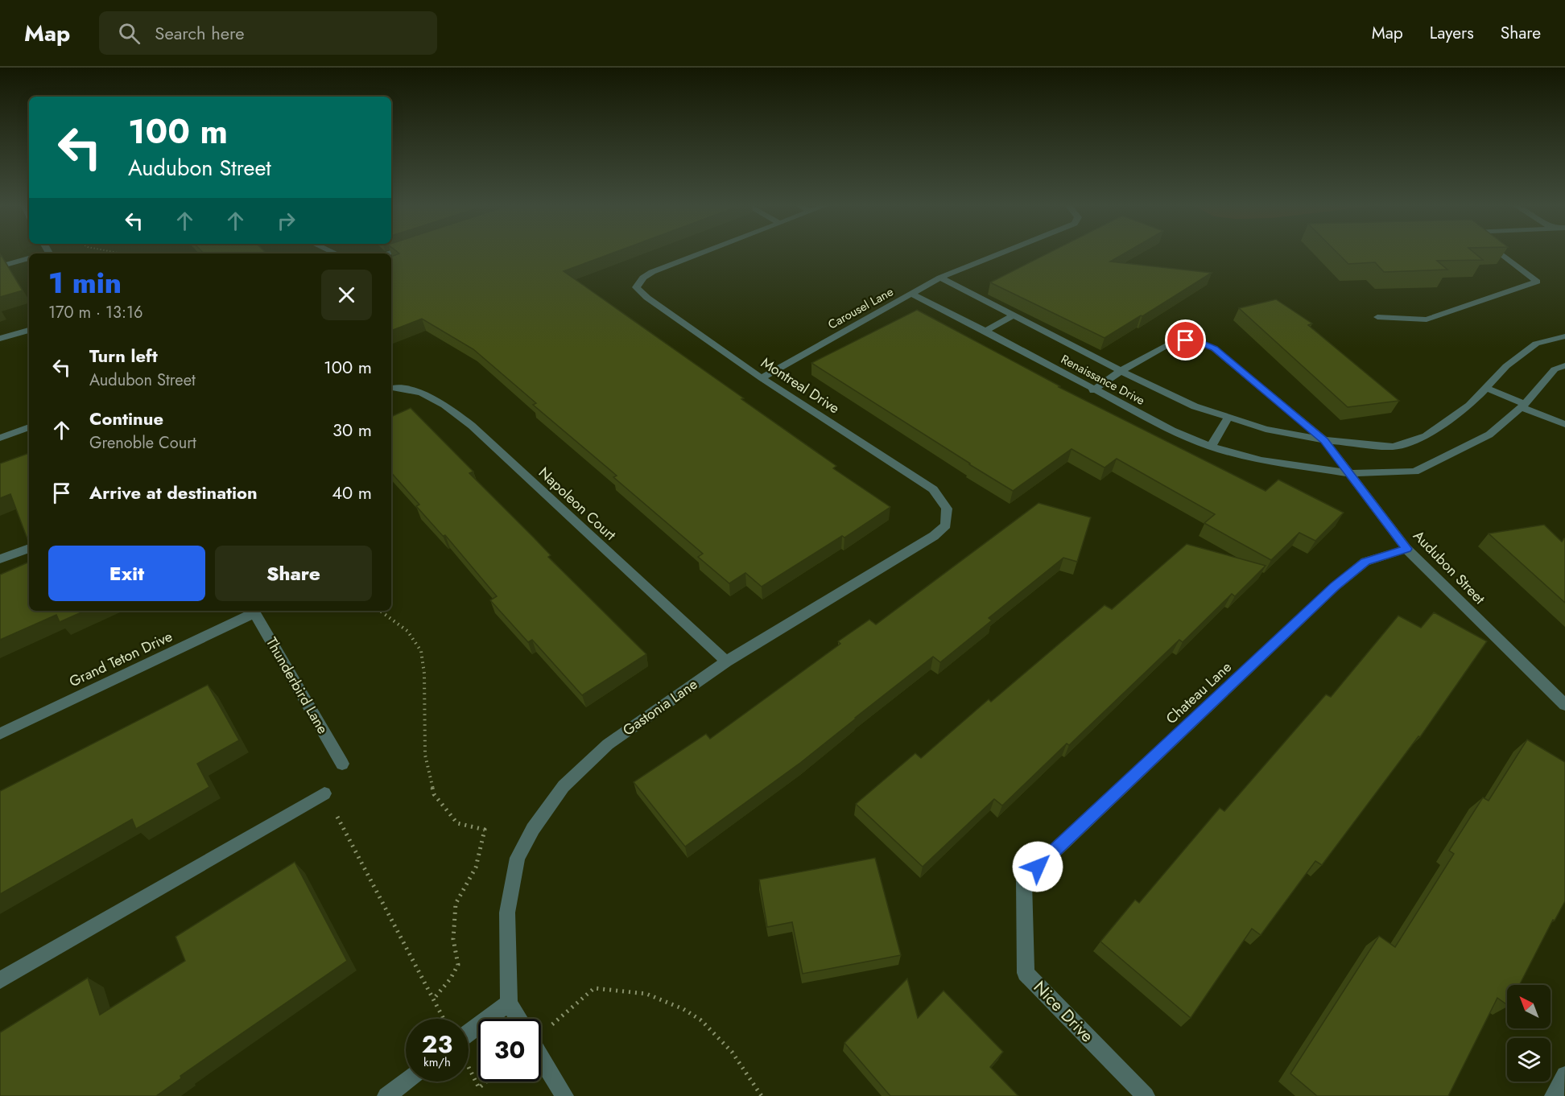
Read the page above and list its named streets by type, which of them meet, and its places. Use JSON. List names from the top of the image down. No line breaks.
{"streets":{"street":["Carousel Lane","Renaissance Drive","Montreal Drive","Napoleon Court","Audubon Street","Grand Teton Drive","Thunderbird Lane","Chateau Lane","Gastonia Lane","Nice Drive"]},"crossings":[["Carousel Lane","Renaissance Drive"],["Carousel Lane","Montreal Drive"],["Renaissance Drive","Audubon Street"],["Montreal Drive","Gastonia Lane"],["Napoleon Court","Gastonia Lane"],["Audubon Street","Chateau Lane"],["Grand Teton Drive","Thunderbird Lane"],["Chateau Lane","Nice Drive"]],"north":"top left","page":{"header":"Map","search":"Search here","nav":["Map","Layers","Share"],"turn":["100 m","Audubon Street"],"heading":["1 min","170 m · 13:16"],"list":[{"name":"Turn left","note":"Audubon Street","value":"100 m"},{"name":"Continue","note":"Grenoble Court","value":"30 m"},{"name":"Arrive at destination","value":"40 m"}],"buttons":["Exit","Share"],"speed":"23 km/h","limit":"30"}}
